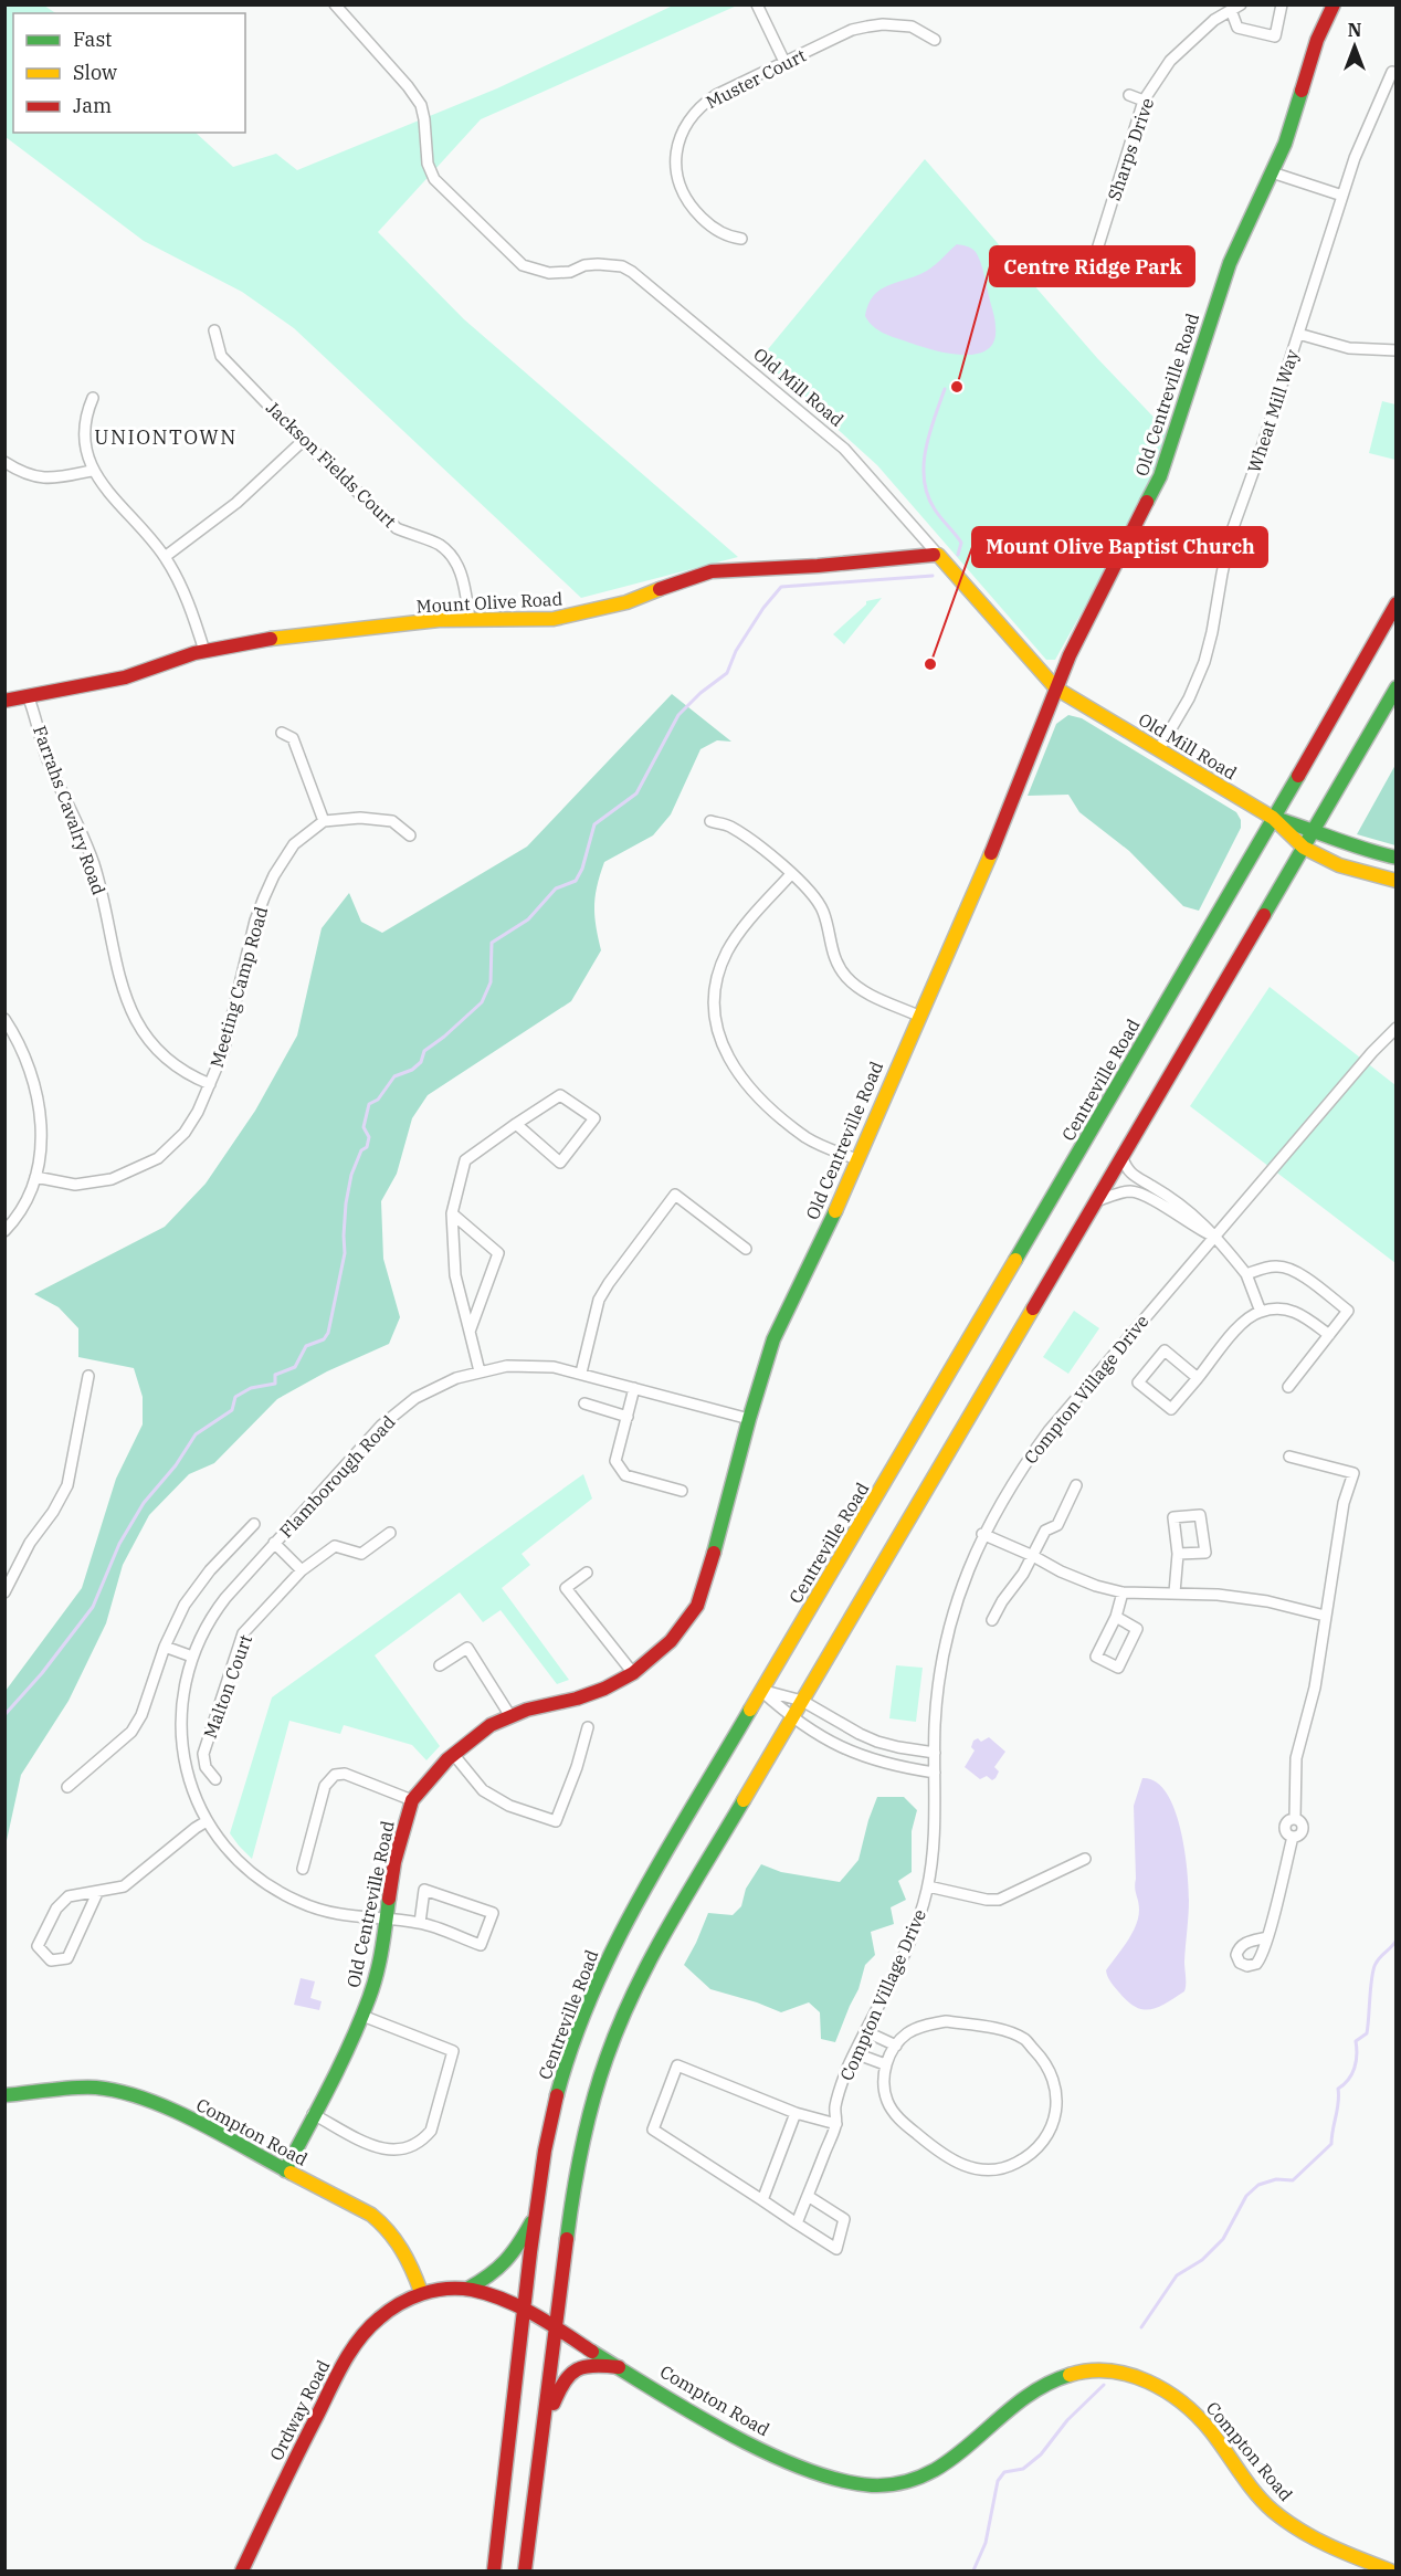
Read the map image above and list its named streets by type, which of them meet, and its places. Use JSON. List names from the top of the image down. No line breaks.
{"streets":{"main road":["Old Mill Road","Old Centreville Road","Mount Olive Road","Centreville Road","Compton Road","Ordway Road"],"street":["Muster Court","Sharps Drive","Wheat Mill Way","Jackson Fields Court","Farrahs Cavalry Road","Meeting Camp Road","Compton Village Drive","Flamborough Road","Malton Court"]},"crossings":[["Old Mill Road","Old Centreville Road"],["Old Mill Road","Wheat Mill Way"],["Old Mill Road","Mount Olive Road"],["Old Mill Road","Centreville Road"],["Old Centreville Road","Flamborough Road"],["Old Centreville Road","Compton Road"],["Jackson Fields Court","Mount Olive Road"],["Mount Olive Road","Farrahs Cavalry Road"],["Farrahs Cavalry Road","Meeting Camp Road"],["Centreville Road","Compton Road"],["Compton Road","Ordway Road"]],"districts":["UNIONTOWN"],"places":["Centre Ridge Park","Mount Olive Baptist Church"],"legend":["Fast","Slow","Jam"],"north":"top"}
